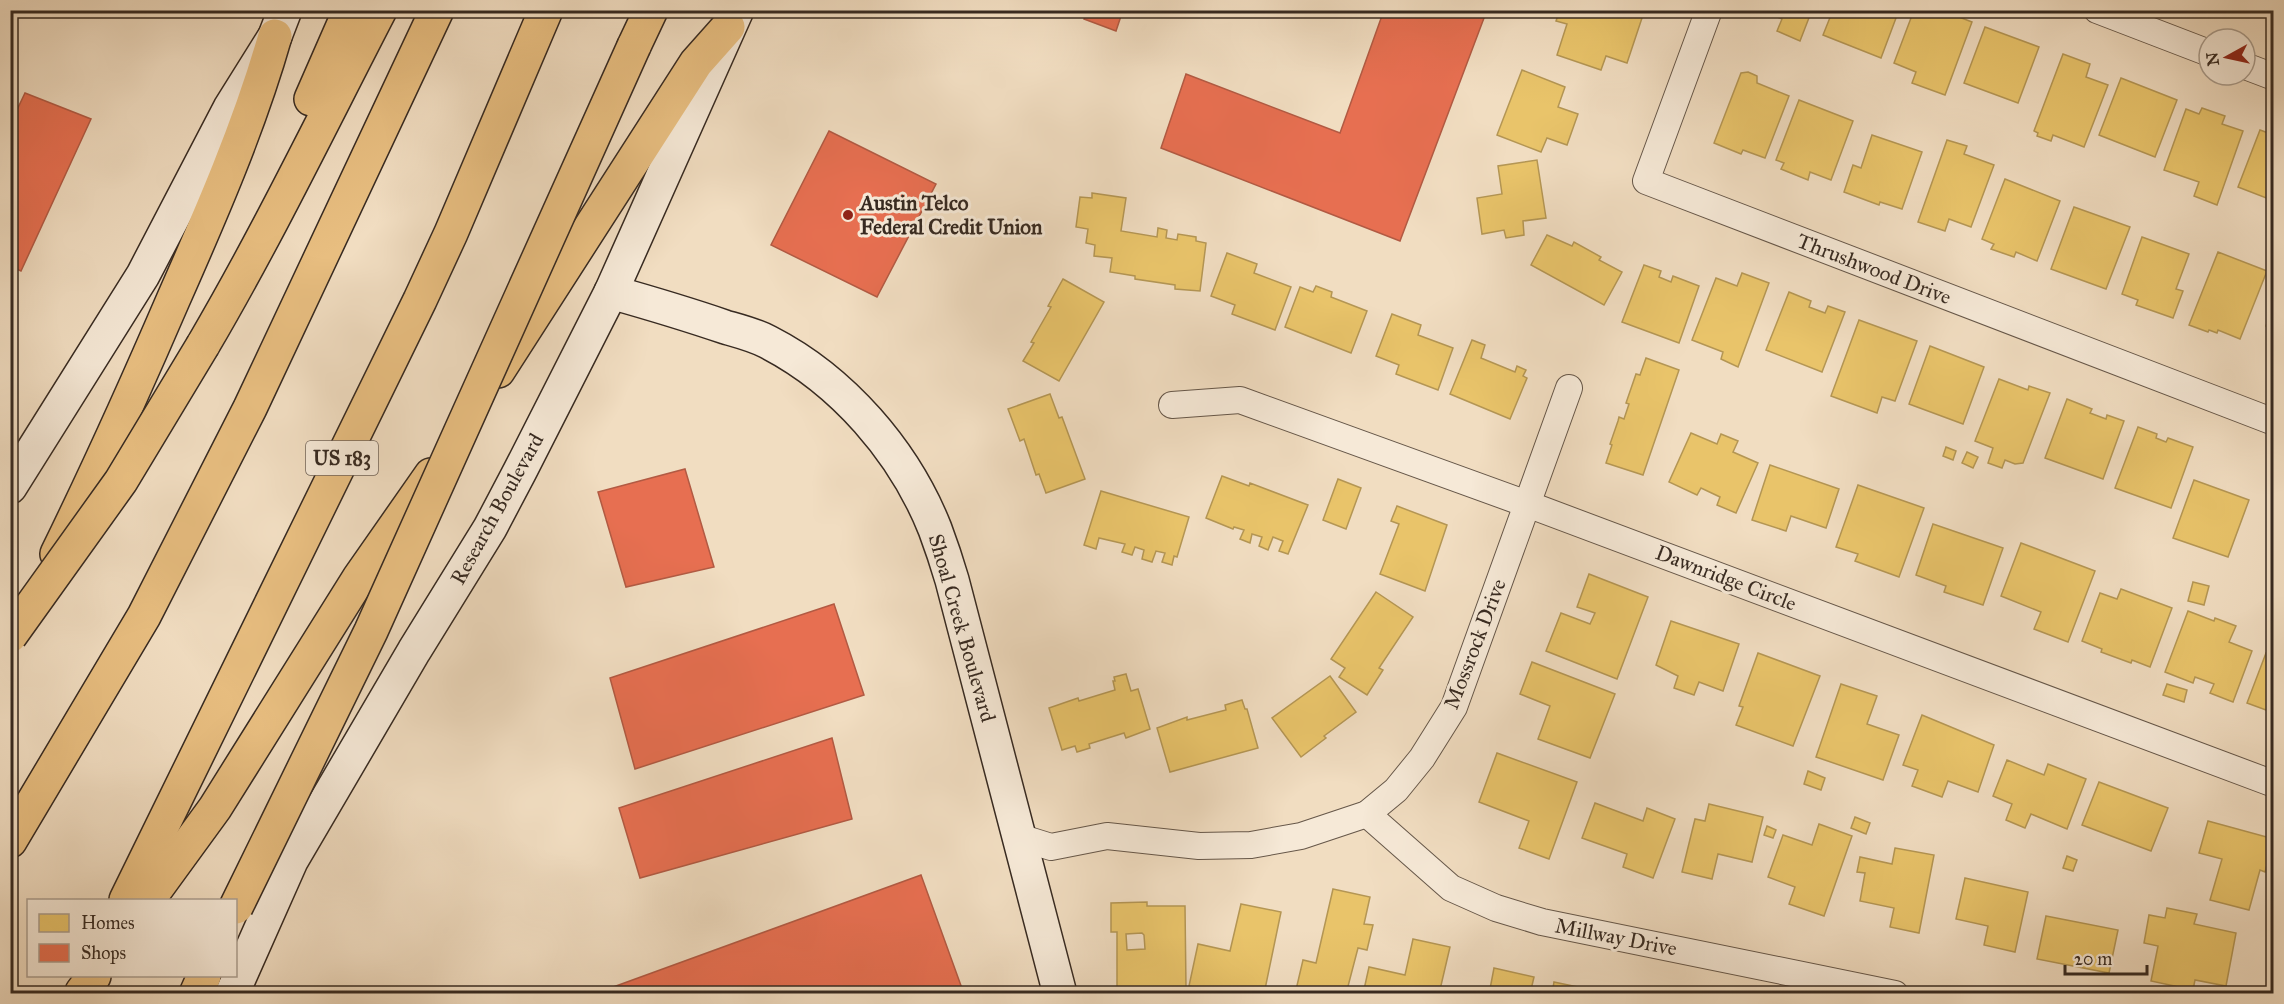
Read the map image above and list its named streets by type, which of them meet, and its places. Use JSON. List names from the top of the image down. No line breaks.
{"streets":{"highway":["US 183"],"main road":["Research Boulevard","Shoal Creek Boulevard"],"street":["Thrushwood Drive","Dawnridge Circle","Mossrock Drive","Millway Drive"]},"crossings":[["Research Boulevard","Shoal Creek Boulevard"],["Dawnridge Circle","Mossrock Drive"],["Shoal Creek Boulevard","Mossrock Drive"],["Mossrock Drive","Millway Drive"]],"places":["Austin Telco Federal Credit Union"],"legend":["Homes","Shops"],"scale_bar":"20 m","north":"left"}
